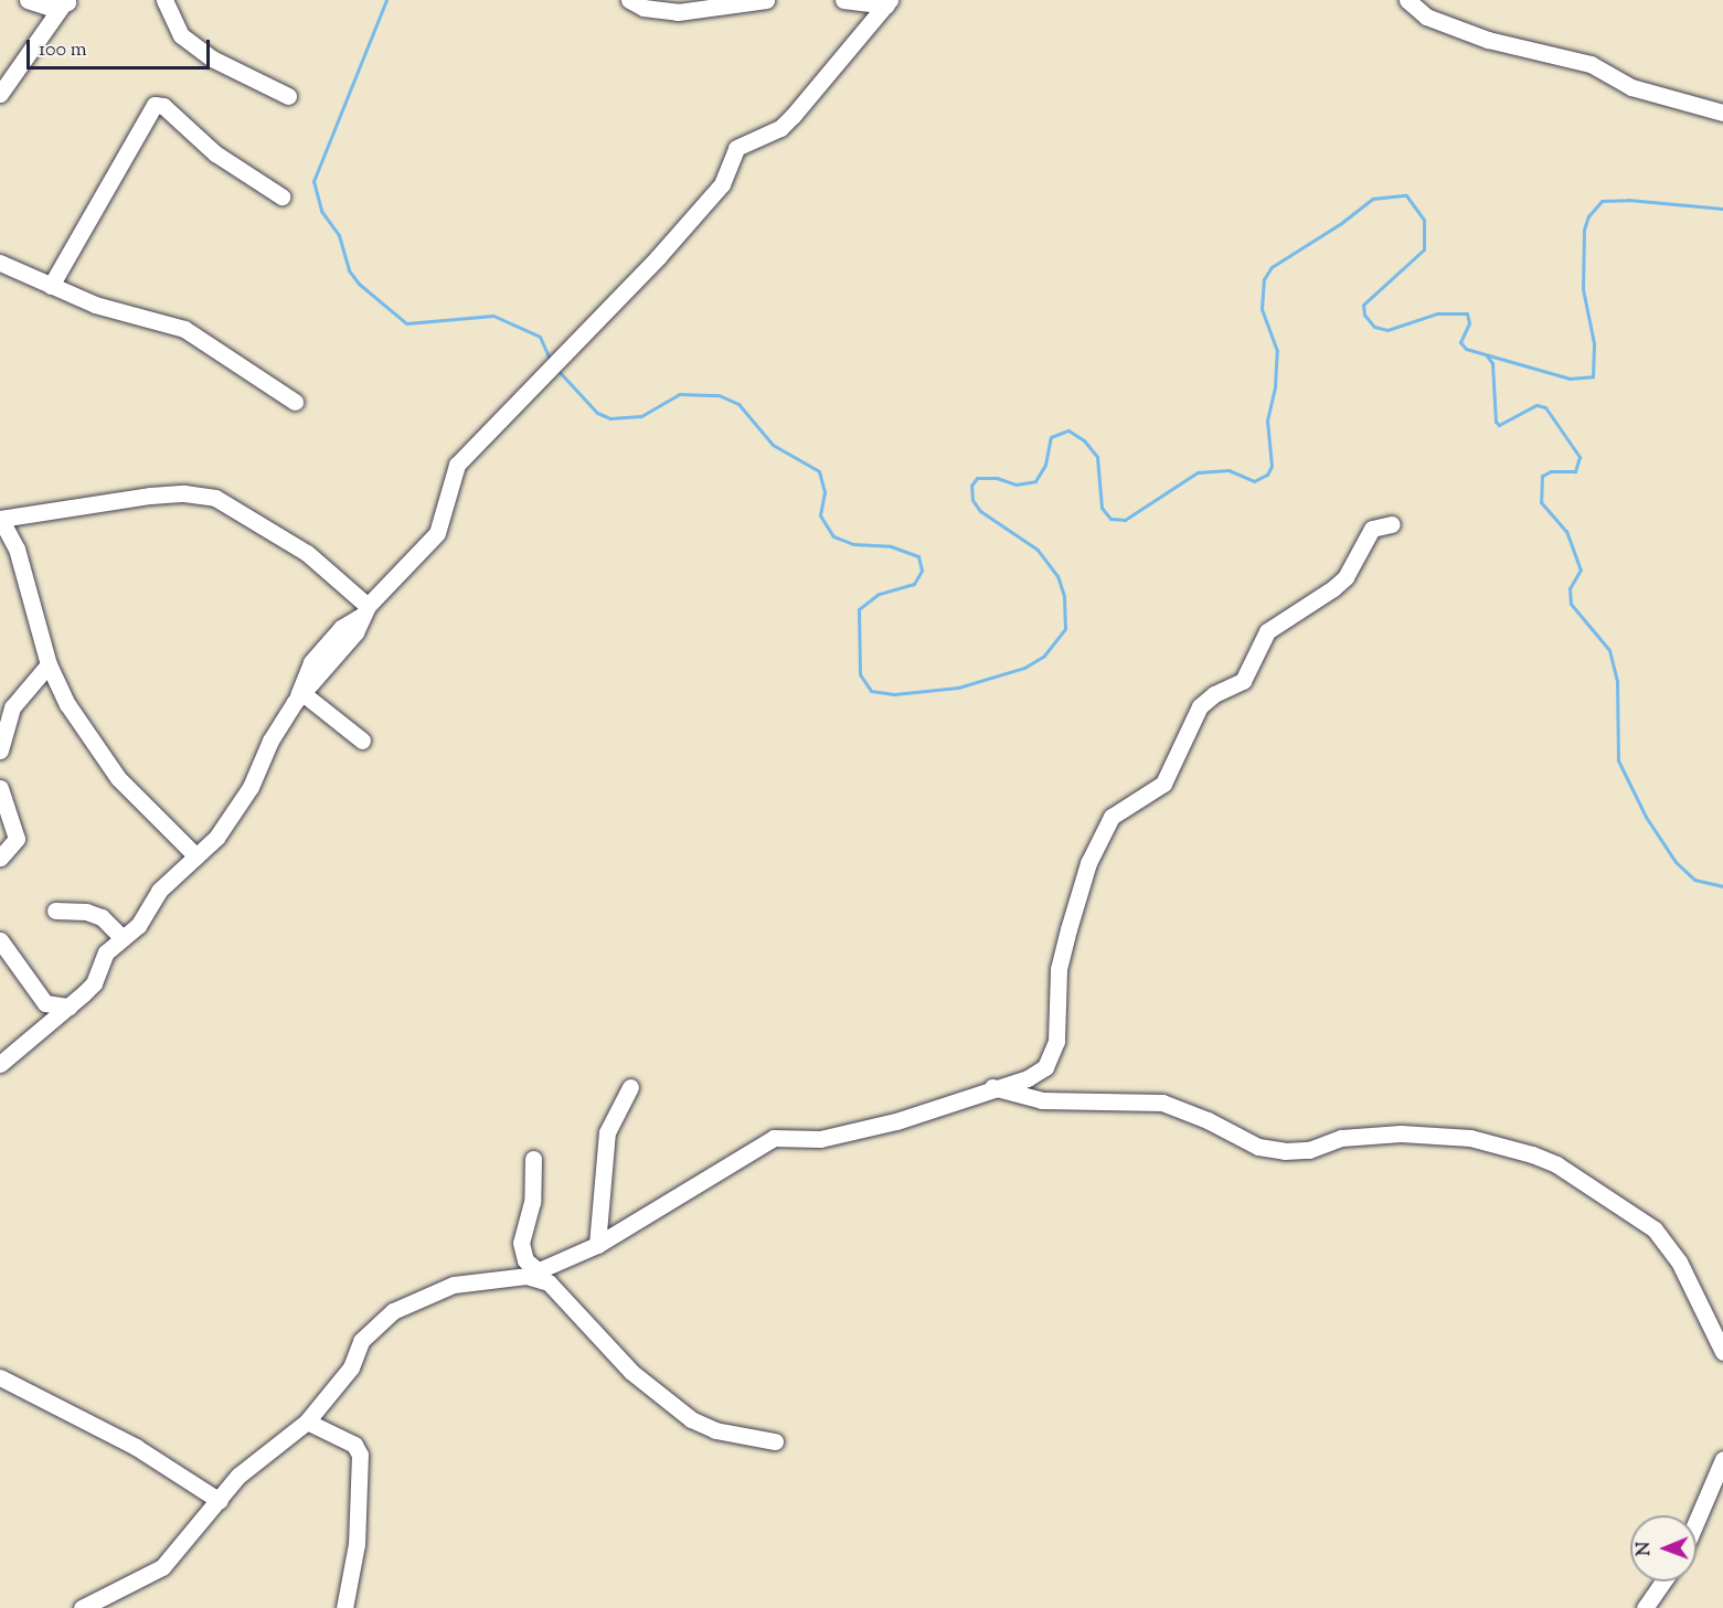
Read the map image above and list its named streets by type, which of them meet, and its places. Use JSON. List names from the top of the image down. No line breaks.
{"scale_bar":"100 m","north":"left"}
